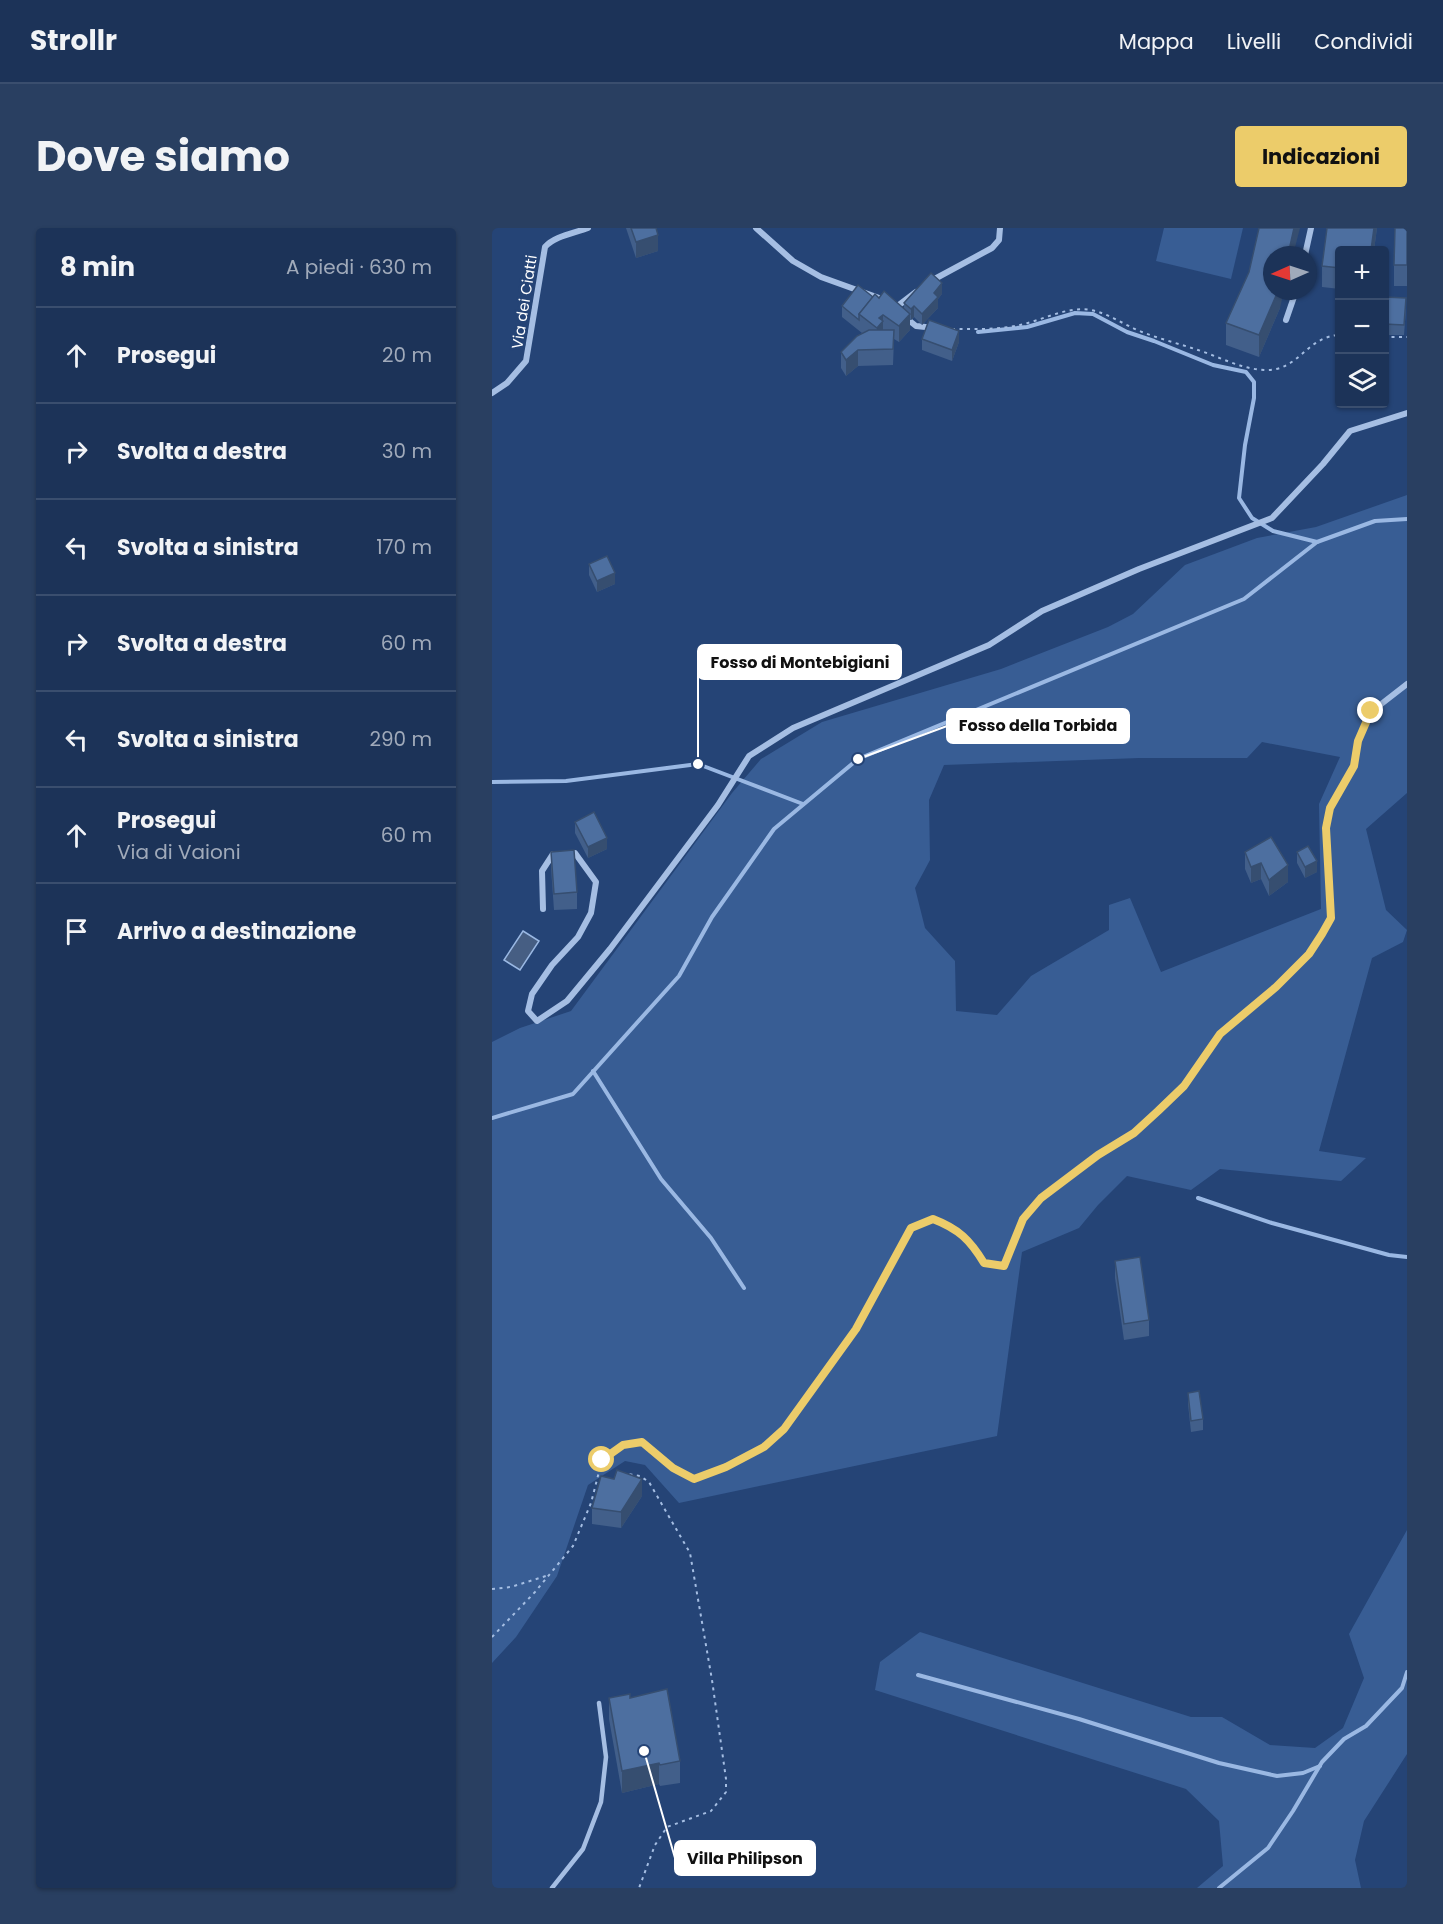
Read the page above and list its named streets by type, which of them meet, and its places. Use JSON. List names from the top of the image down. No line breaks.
{"streets":{"street":["Via dei Ciatti"]},"places":["Fosso della Torbida","Fosso di Montebigiani","Villa Philipson"],"north":"left","page":{"header":"Strollr","nav":["Mappa","Livelli","Condividi"],"title":"Dove siamo","buttons":"Indicazioni","heading":["8 min","A piedi · 630 m"],"map_buttons":["+","−"],"list":[["Prosegui","20 m"],["Svolta a destra","30 m"],["Svolta a sinistra","170 m"],["Svolta a destra","60 m"],["Svolta a sinistra","290 m"],["Prosegui","Via di Vaioni","60 m"],"Arrivo a destinazione"]}}
